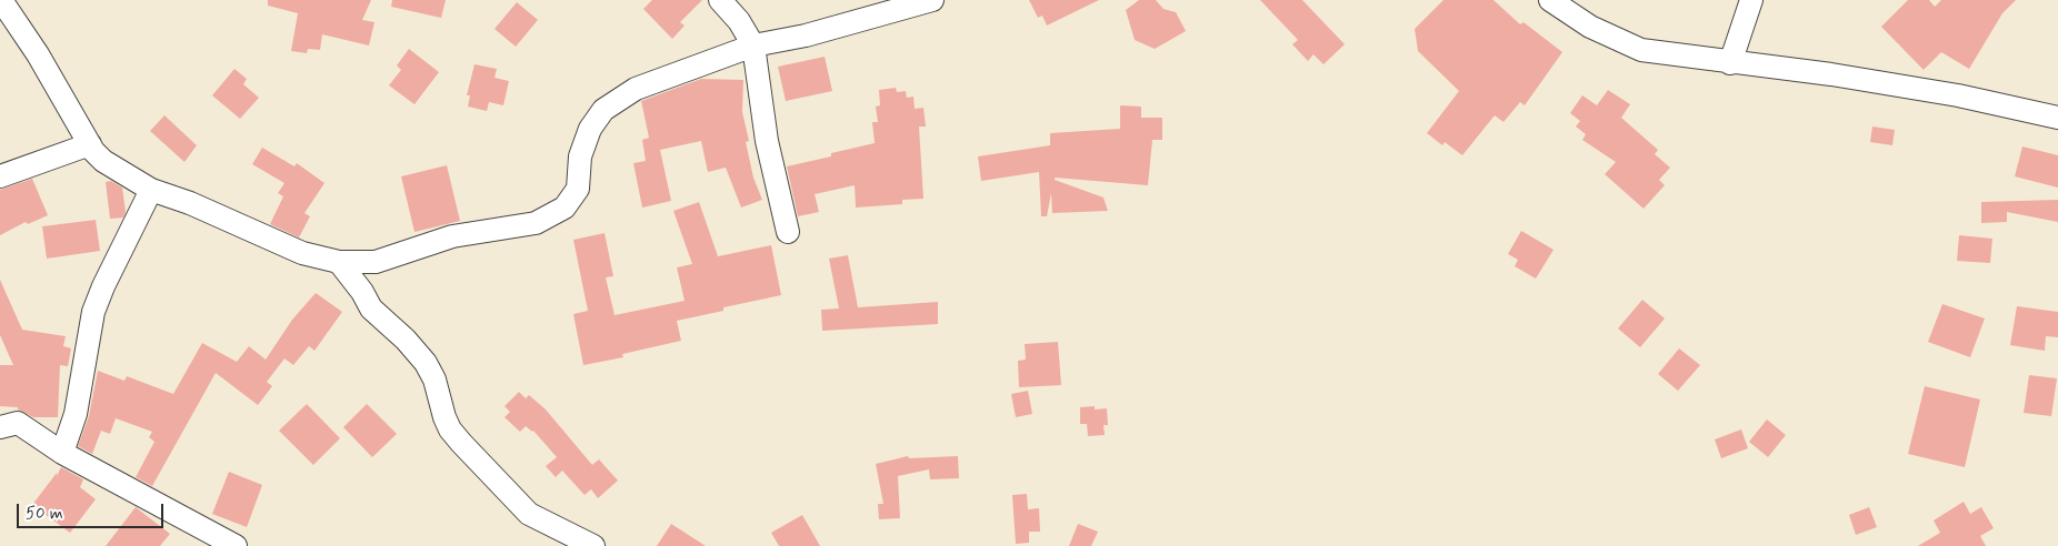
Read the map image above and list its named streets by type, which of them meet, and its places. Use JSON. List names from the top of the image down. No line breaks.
{"scale_bar":"50 m"}
